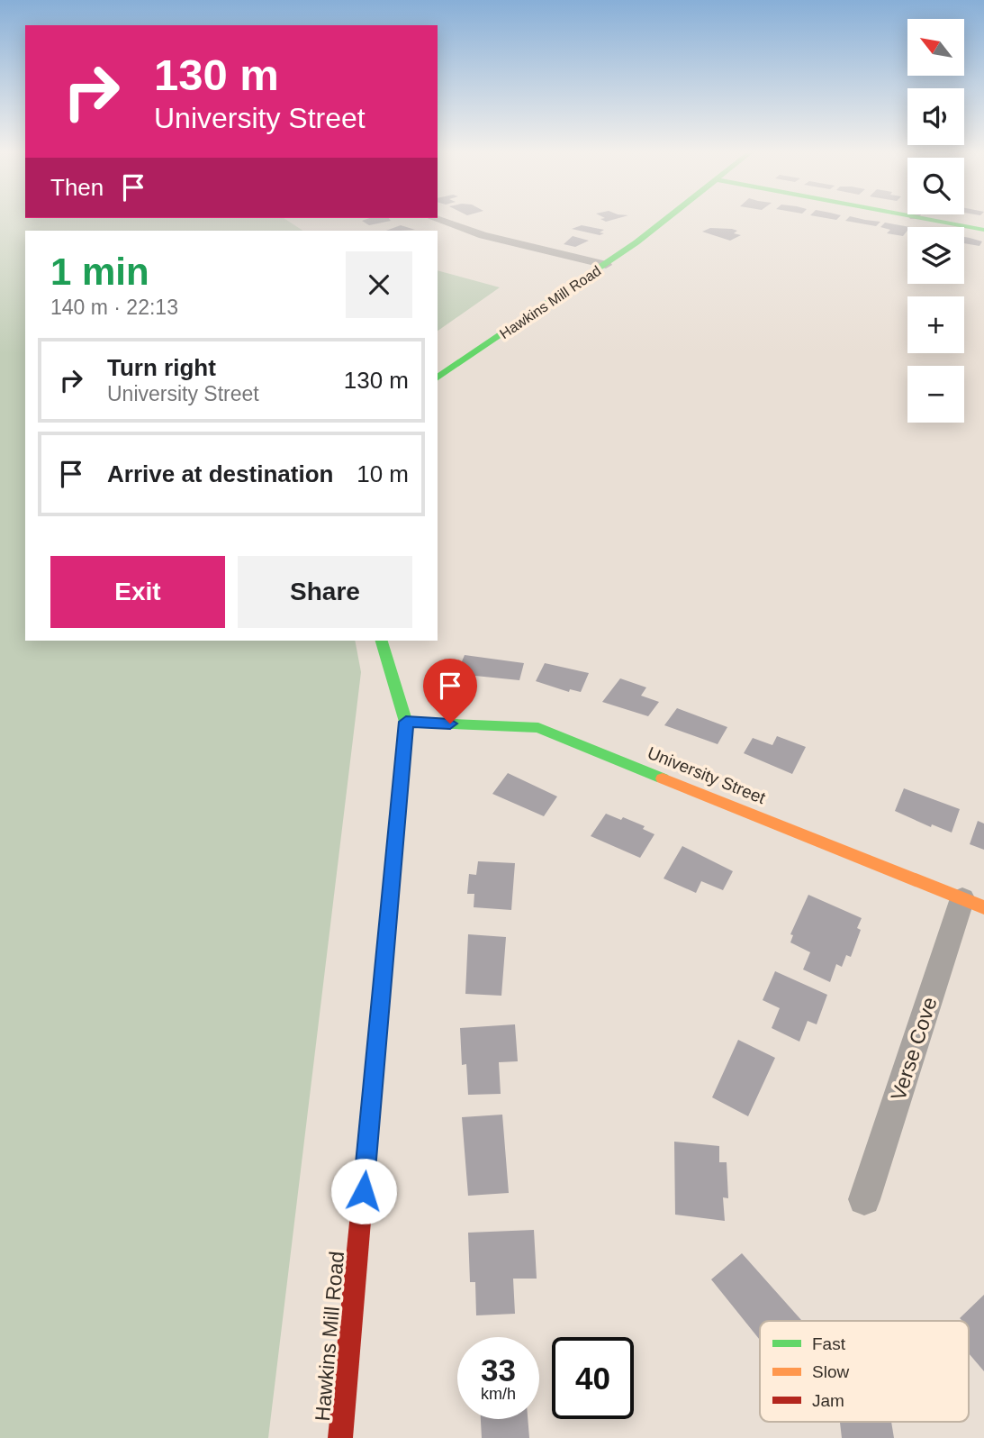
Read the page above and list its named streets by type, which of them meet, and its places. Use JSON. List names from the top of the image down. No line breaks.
{"streets":{"street":["Hawkins Mill Road","University Street","Verse Cove"]},"crossings":[["Hawkins Mill Road","University Street"],["University Street","Verse Cove"]],"legend":["Fast","Slow","Jam"],"north":"top left","page":{"map_buttons":["+","−"],"turn":["130 m","University Street"],"then":"Then","heading":["1 min","140 m · 22:13"],"list":[{"name":"Turn right","note":"University Street","value":"130 m"},{"name":"Arrive at destination","value":"10 m"}],"buttons":["Exit","Share"],"speed":"33 km/h","limit":"40"}}
